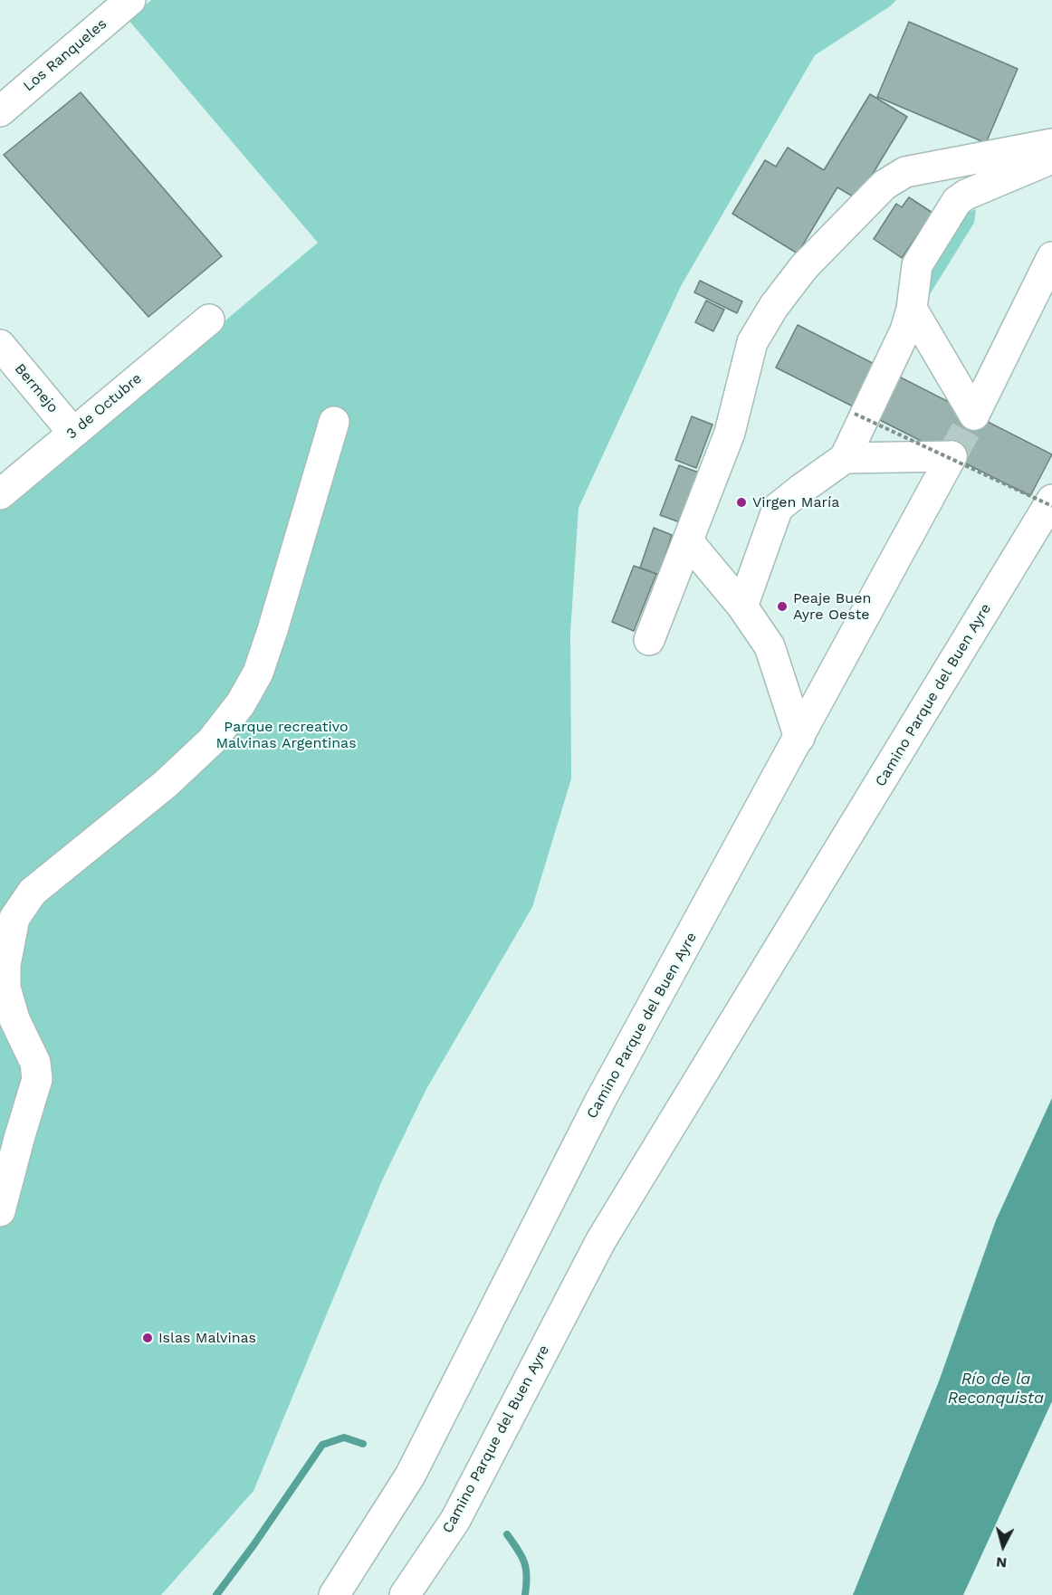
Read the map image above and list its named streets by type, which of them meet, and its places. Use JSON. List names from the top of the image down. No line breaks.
{"streets":{"main road":["Los Ranqueles","Bermejo","3 de Octubre","Camino Parque del Buen Ayre"]},"crossings":[["Bermejo","3 de Octubre"]],"water":["Río de la Reconquista"],"parks":["Parque recreativo Malvinas Argentinas"],"places":["Virgen María","Peaje Buen Ayre Oeste","Islas Malvinas"],"north":"bottom"}
